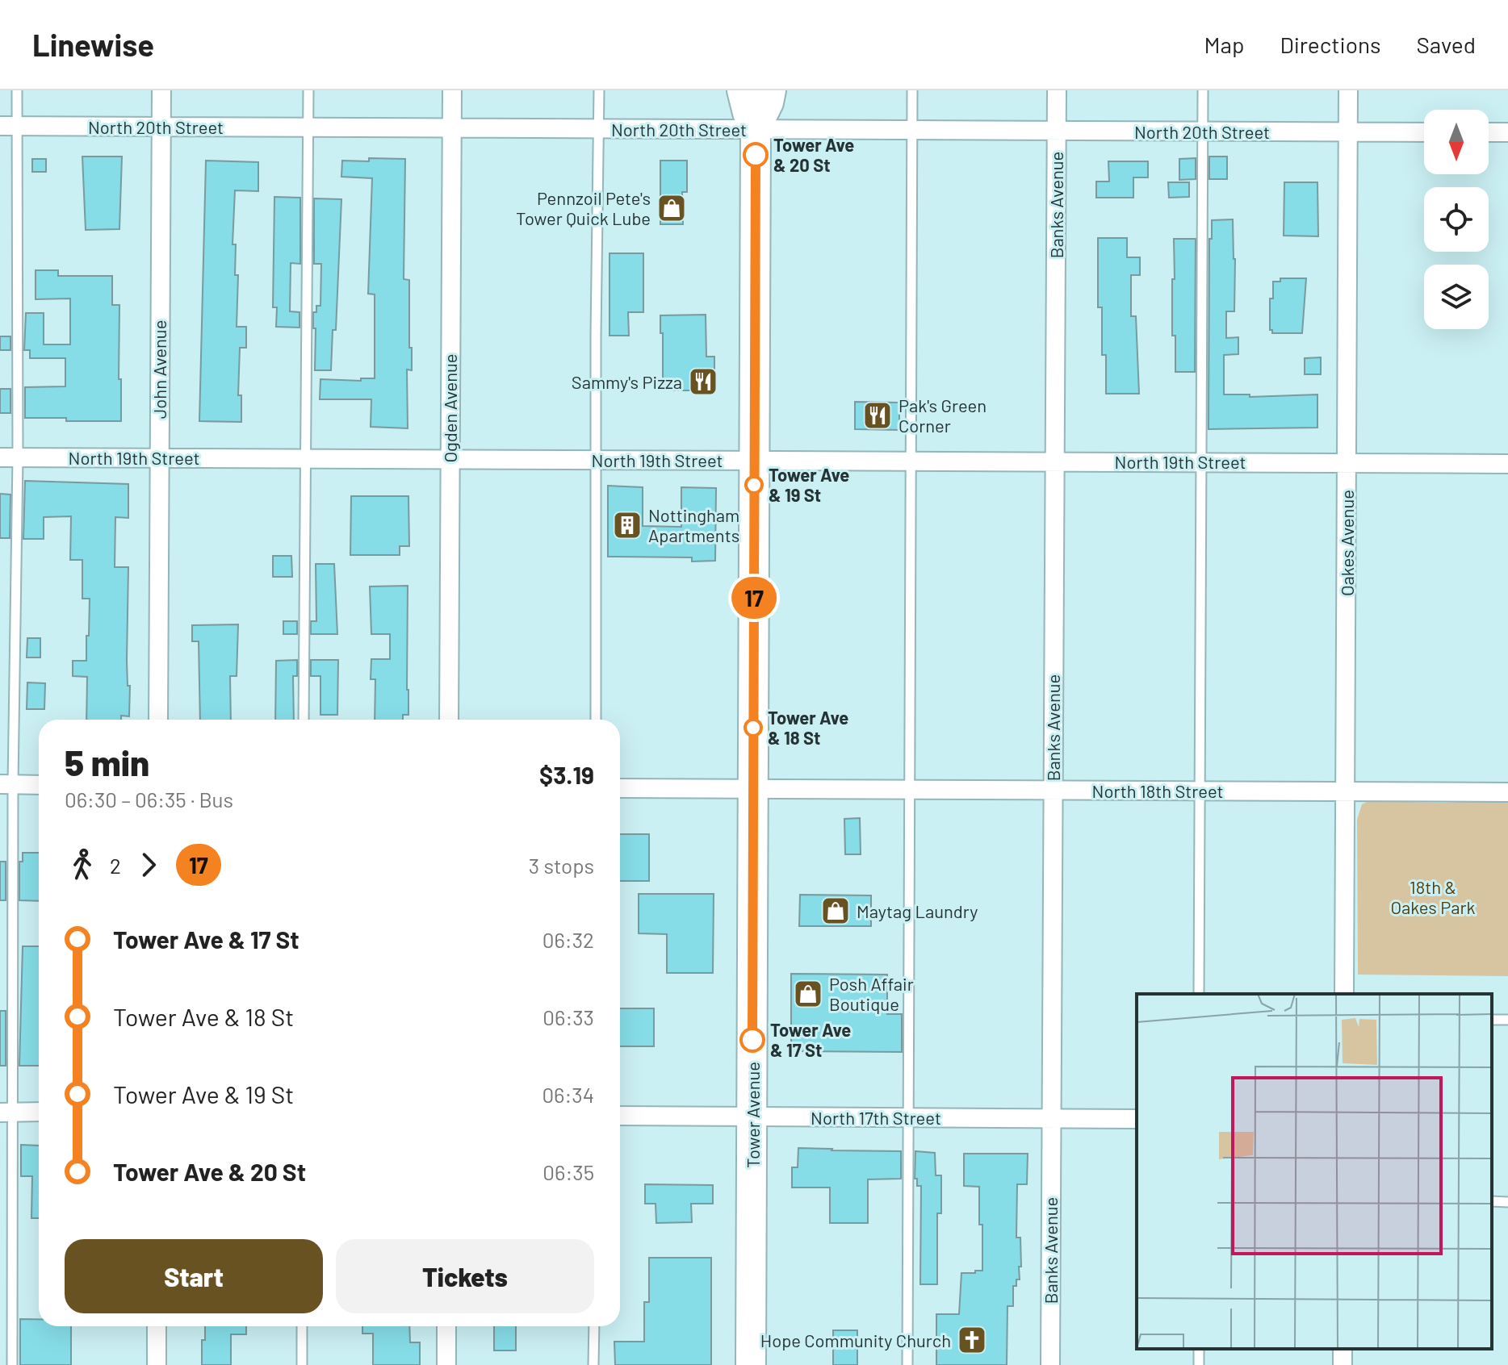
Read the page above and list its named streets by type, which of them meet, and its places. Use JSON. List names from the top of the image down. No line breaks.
{"streets":{"main road":["Tower Avenue"],"street":["North 20th Street","Banks Avenue","John Avenue","Ogden Avenue","North 19th Street","Oakes Avenue","North 18th Street","North 17th Street"]},"crossings":[["North 20th Street","Banks Avenue"],["North 20th Street","John Avenue"],["North 20th Street","Ogden Avenue"],["North 20th Street","Oakes Avenue"],["North 20th Street","Tower Avenue"],["Banks Avenue","North 19th Street"],["Banks Avenue","North 18th Street"],["Banks Avenue","North 17th Street"],["John Avenue","North 19th Street"],["Ogden Avenue","North 19th Street"],["North 19th Street","Oakes Avenue"],["North 19th Street","Tower Avenue"],["Oakes Avenue","North 18th Street"],["North 18th Street","Tower Avenue"],["Tower Avenue","North 17th Street"]],"parks":["18th & Oakes Park"],"places":{"other":["Tower Ave & 20 St","Tower Ave & 19 St","Tower Ave & 18 St","Tower Ave & 17 St"],"shop":["Pennzoil Pete's Tower Quick Lube","Maytag Laundry","Posh Affair Boutique"],"restaurant":["Sammy's Pizza","Pak's Green Corner"],"building":["Nottingham Apartments"],"church":["Hope Community Church"]},"lines":["bus line 17"],"north":"bottom","page":{"header":"Linewise","nav":["Map","Directions","Saved"],"on_map":"17","heading":["5 min","06:30 – 06:35 · Bus","$3.19"],"legs":["2","17","3 stops"],"list":[{"name":"Tower Ave & 17 St","value":"06:32"},{"name":"Tower Ave & 18 St","value":"06:33"},{"name":"Tower Ave & 19 St","value":"06:34"},{"name":"Tower Ave & 20 St","value":"06:35"}],"buttons":["Start","Tickets"]}}
